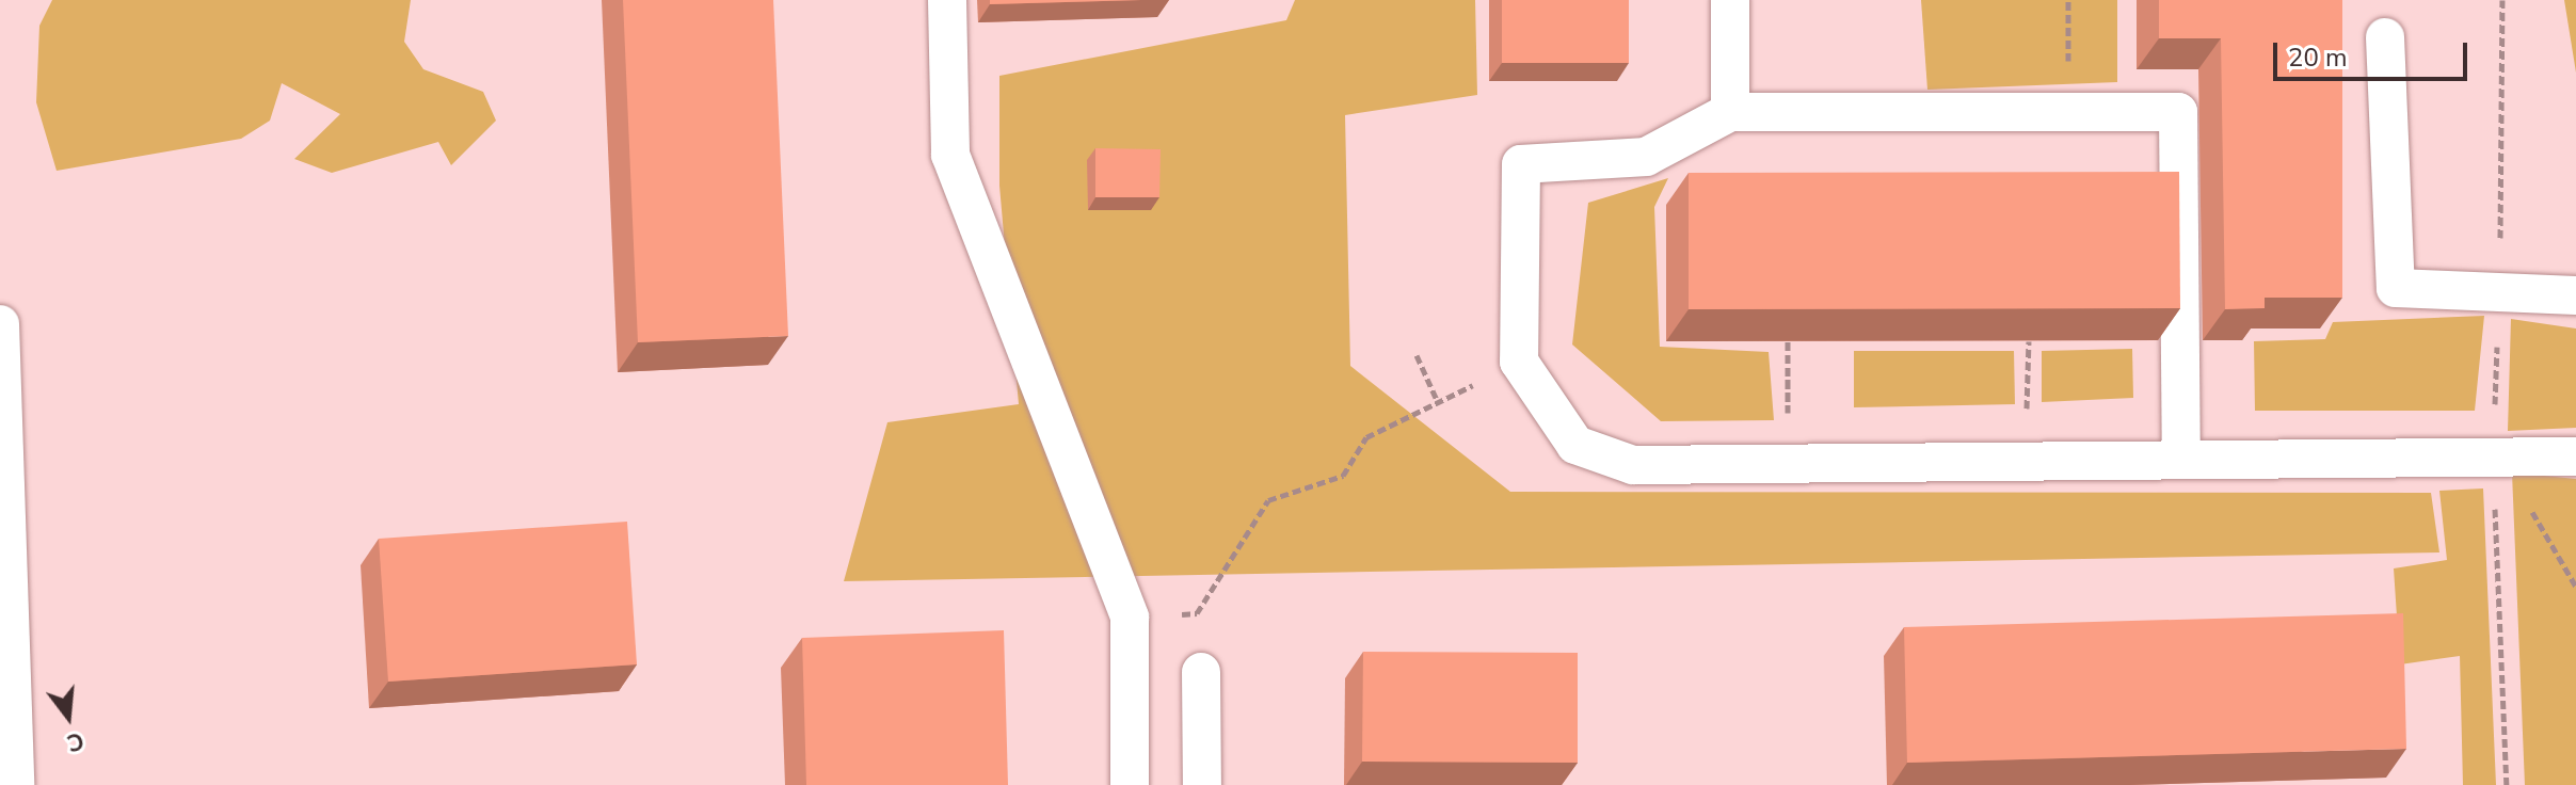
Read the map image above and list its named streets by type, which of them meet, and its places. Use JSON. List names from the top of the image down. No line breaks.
{"scale_bar":"20 m","north":"bottom"}
